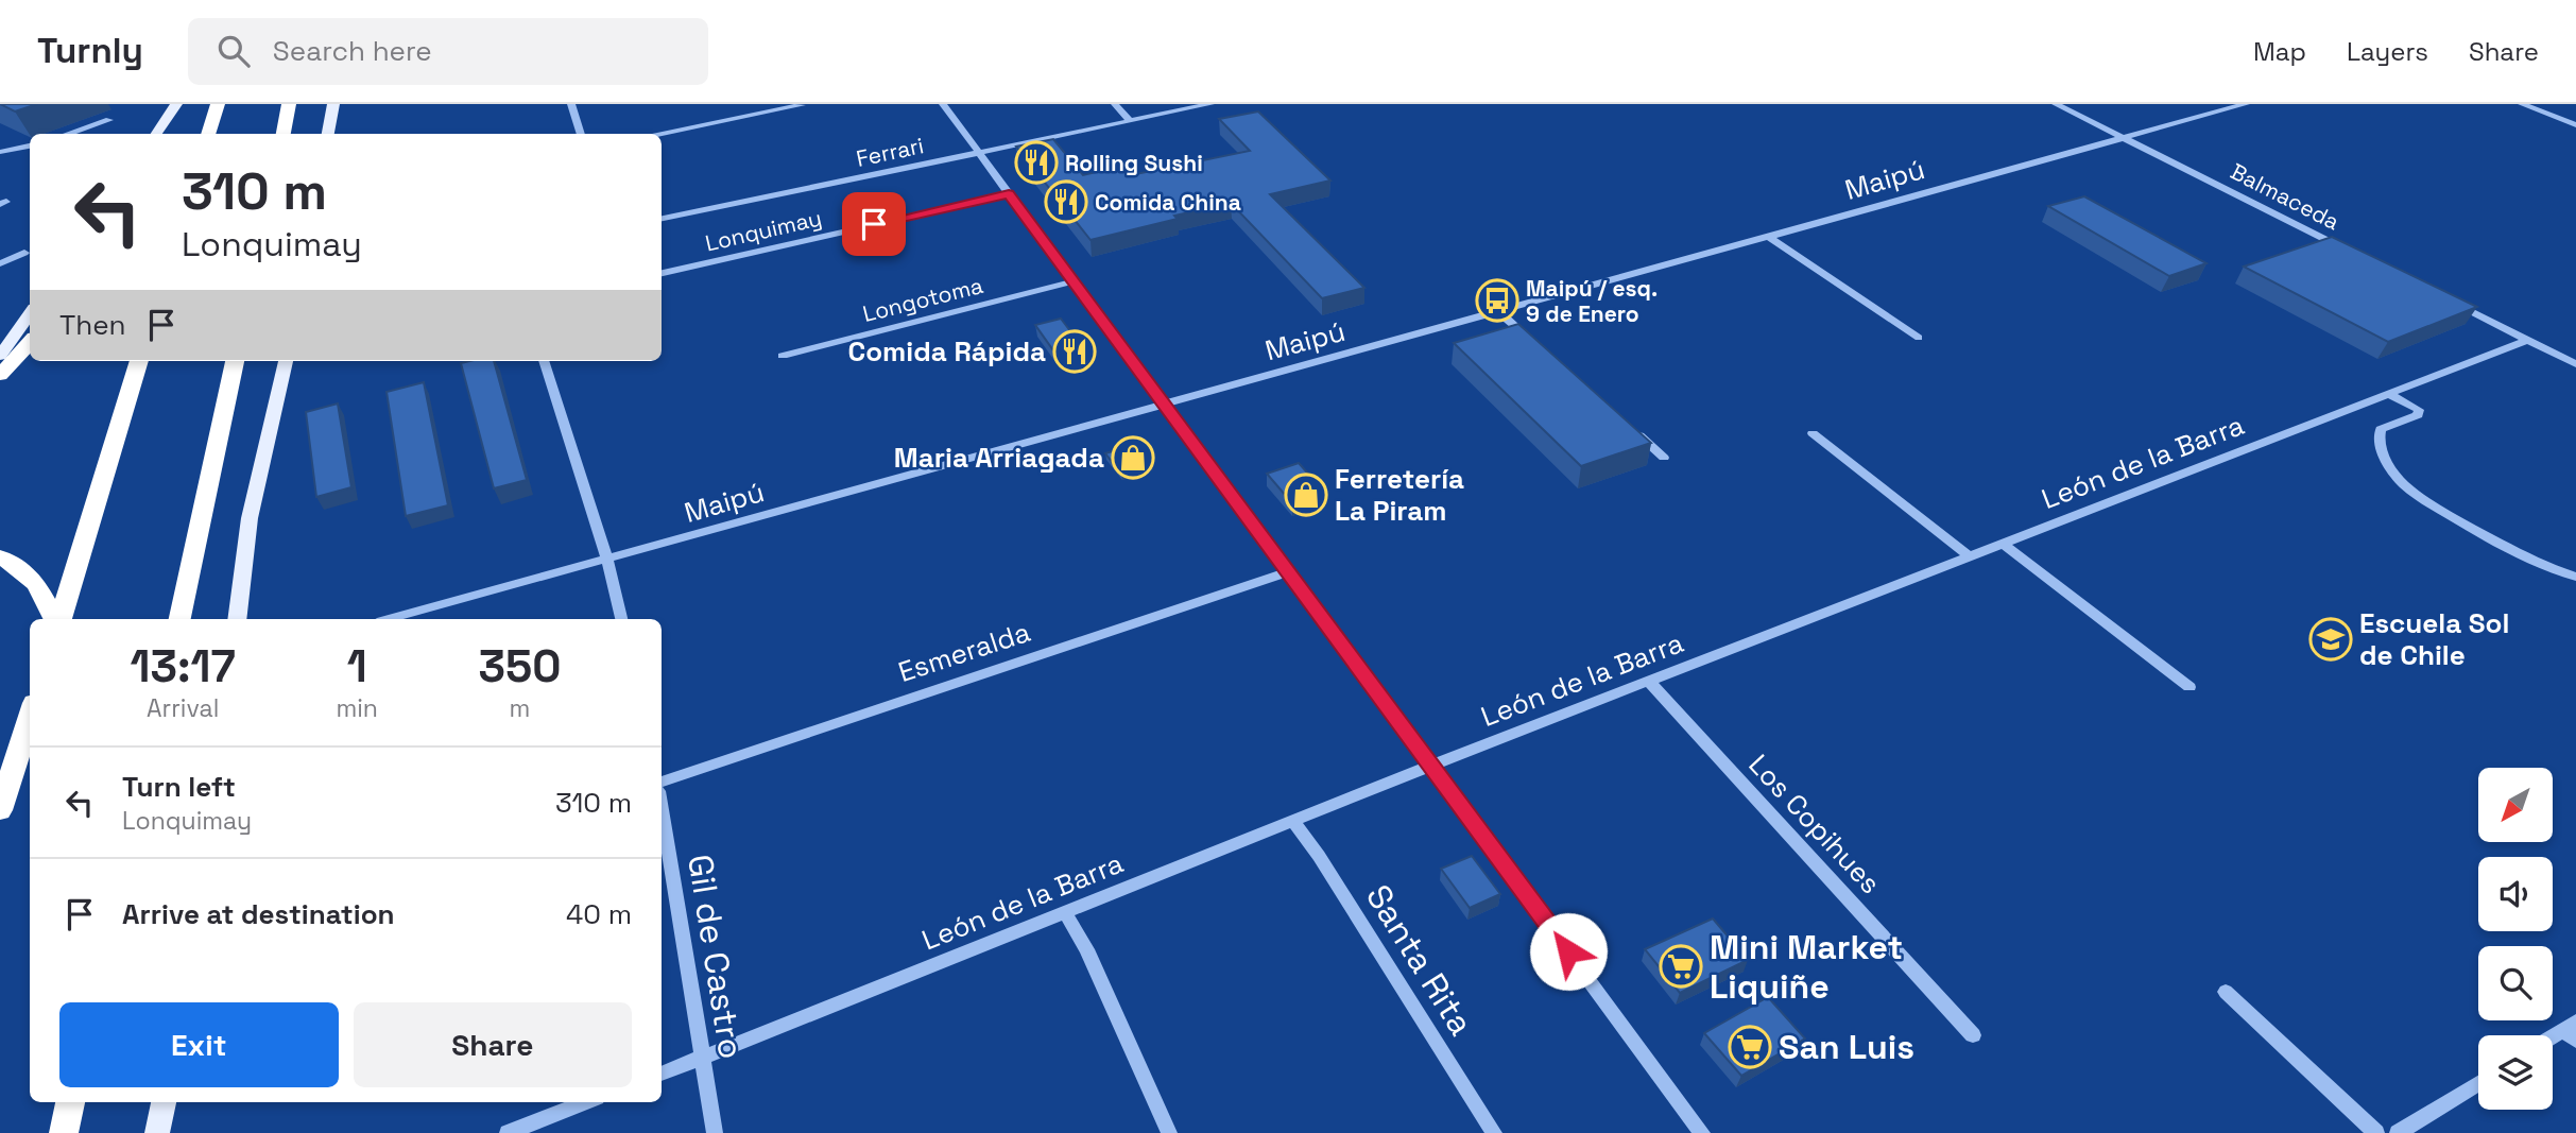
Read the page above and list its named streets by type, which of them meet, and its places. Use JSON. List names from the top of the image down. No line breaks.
{"streets":{"street":["Ferrari","Maipú","Balmaceda","Lonquimay","Longotoma","León de la Barra","Esmeralda","Los Copihues","Gil de Castro","Santa Rita"]},"crossings":[["Maipú","Balmaceda"],["León de la Barra","Los Copihues"],["León de la Barra","Gil de Castro"],["León de la Barra","Santa Rita"]],"places":{"restaurant":["Rolling Sushi","Comida China","Comida Rápida"],"bus stop":["Maipú / esq. 9 de Enero"],"shop":["Maria Arriagada","Ferretería La Piram"],"school or university":["Escuela Sol de Chile"],"supermarket":["Mini Market Liquiñe","San Luis"]},"north":"bottom left","page":{"header":"Turnly","search":"Search here","nav":["Map","Layers","Share"],"turn":["310 m","Lonquimay"],"then":"Then","eta":["13:17","Arrival","1","min","350","m"],"list":[{"name":"Turn left","note":"Lonquimay","value":"310 m"},{"name":"Arrive at destination","value":"40 m"}],"buttons":["Exit","Share"]}}
